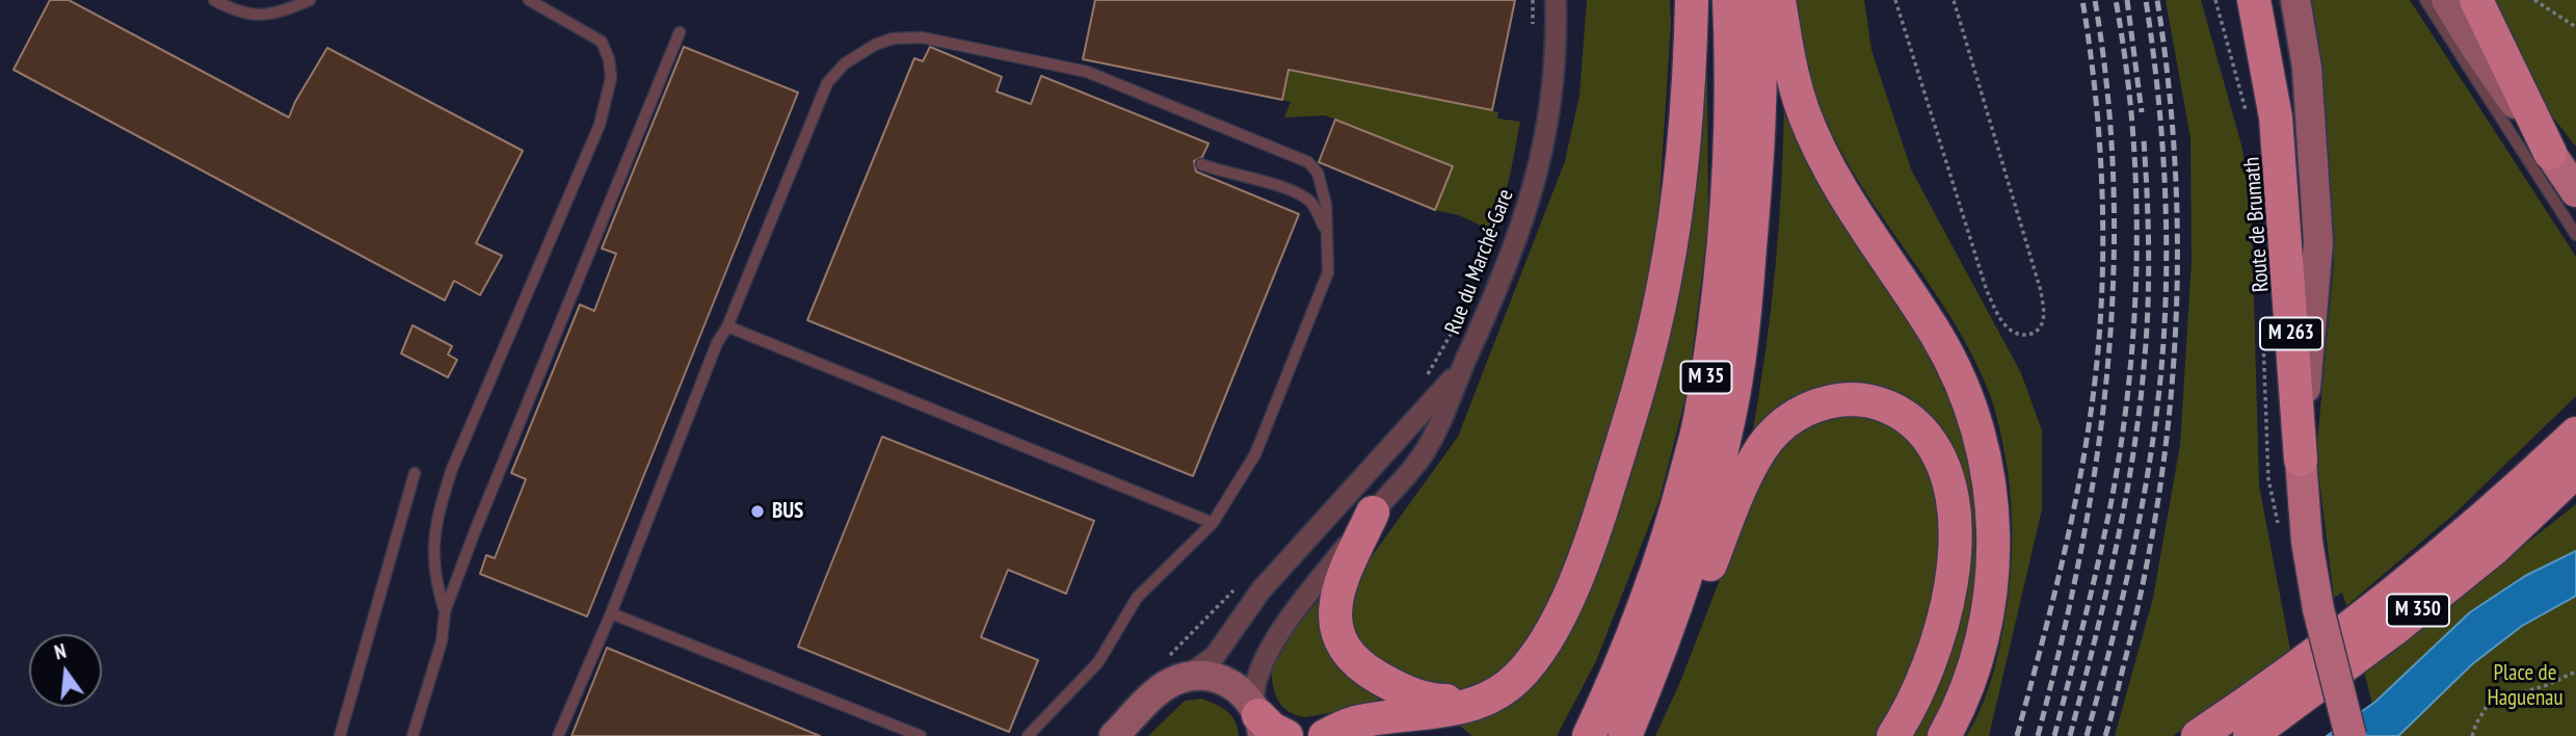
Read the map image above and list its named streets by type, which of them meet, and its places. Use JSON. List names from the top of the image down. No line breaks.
{"streets":{"highway":["M 263","M 35","M 350"],"street":["Rue du Marché-Gare"]},"parks":["Place de Haguenau"],"places":["BUS"],"north":"top"}
